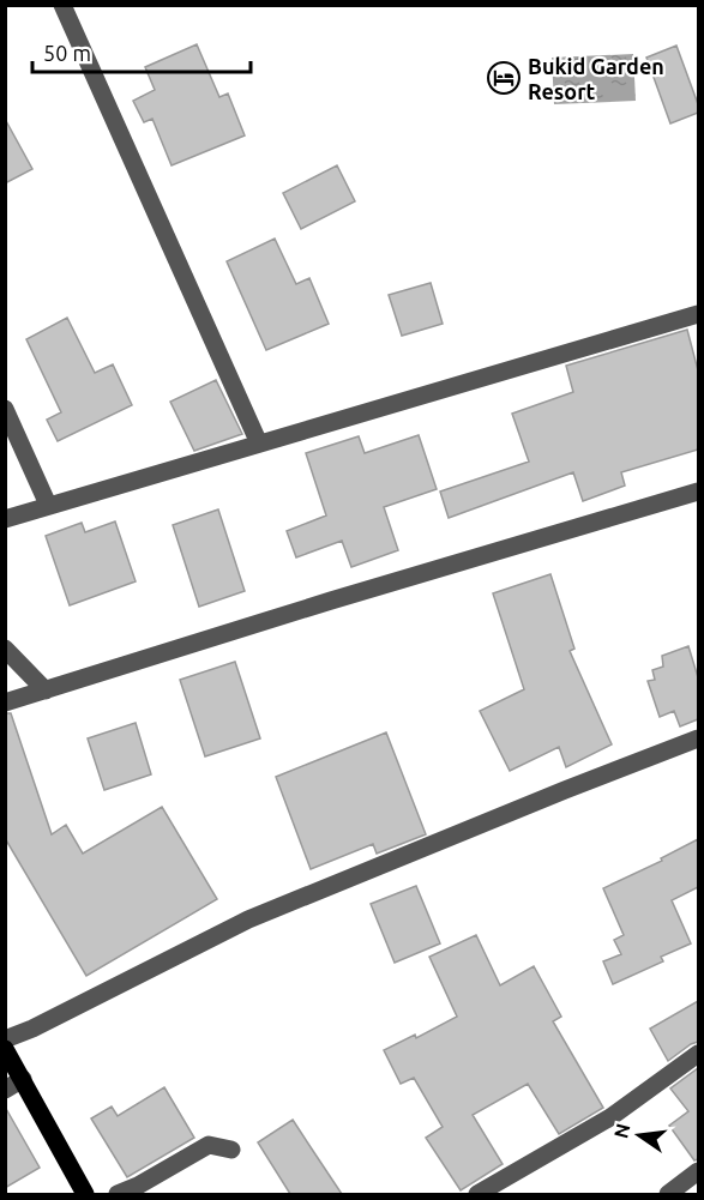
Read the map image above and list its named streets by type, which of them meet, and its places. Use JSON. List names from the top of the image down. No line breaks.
{"places":{"hotel":["Bukid Garden Resort"]},"scale_bar":"50 m","north":"left"}
